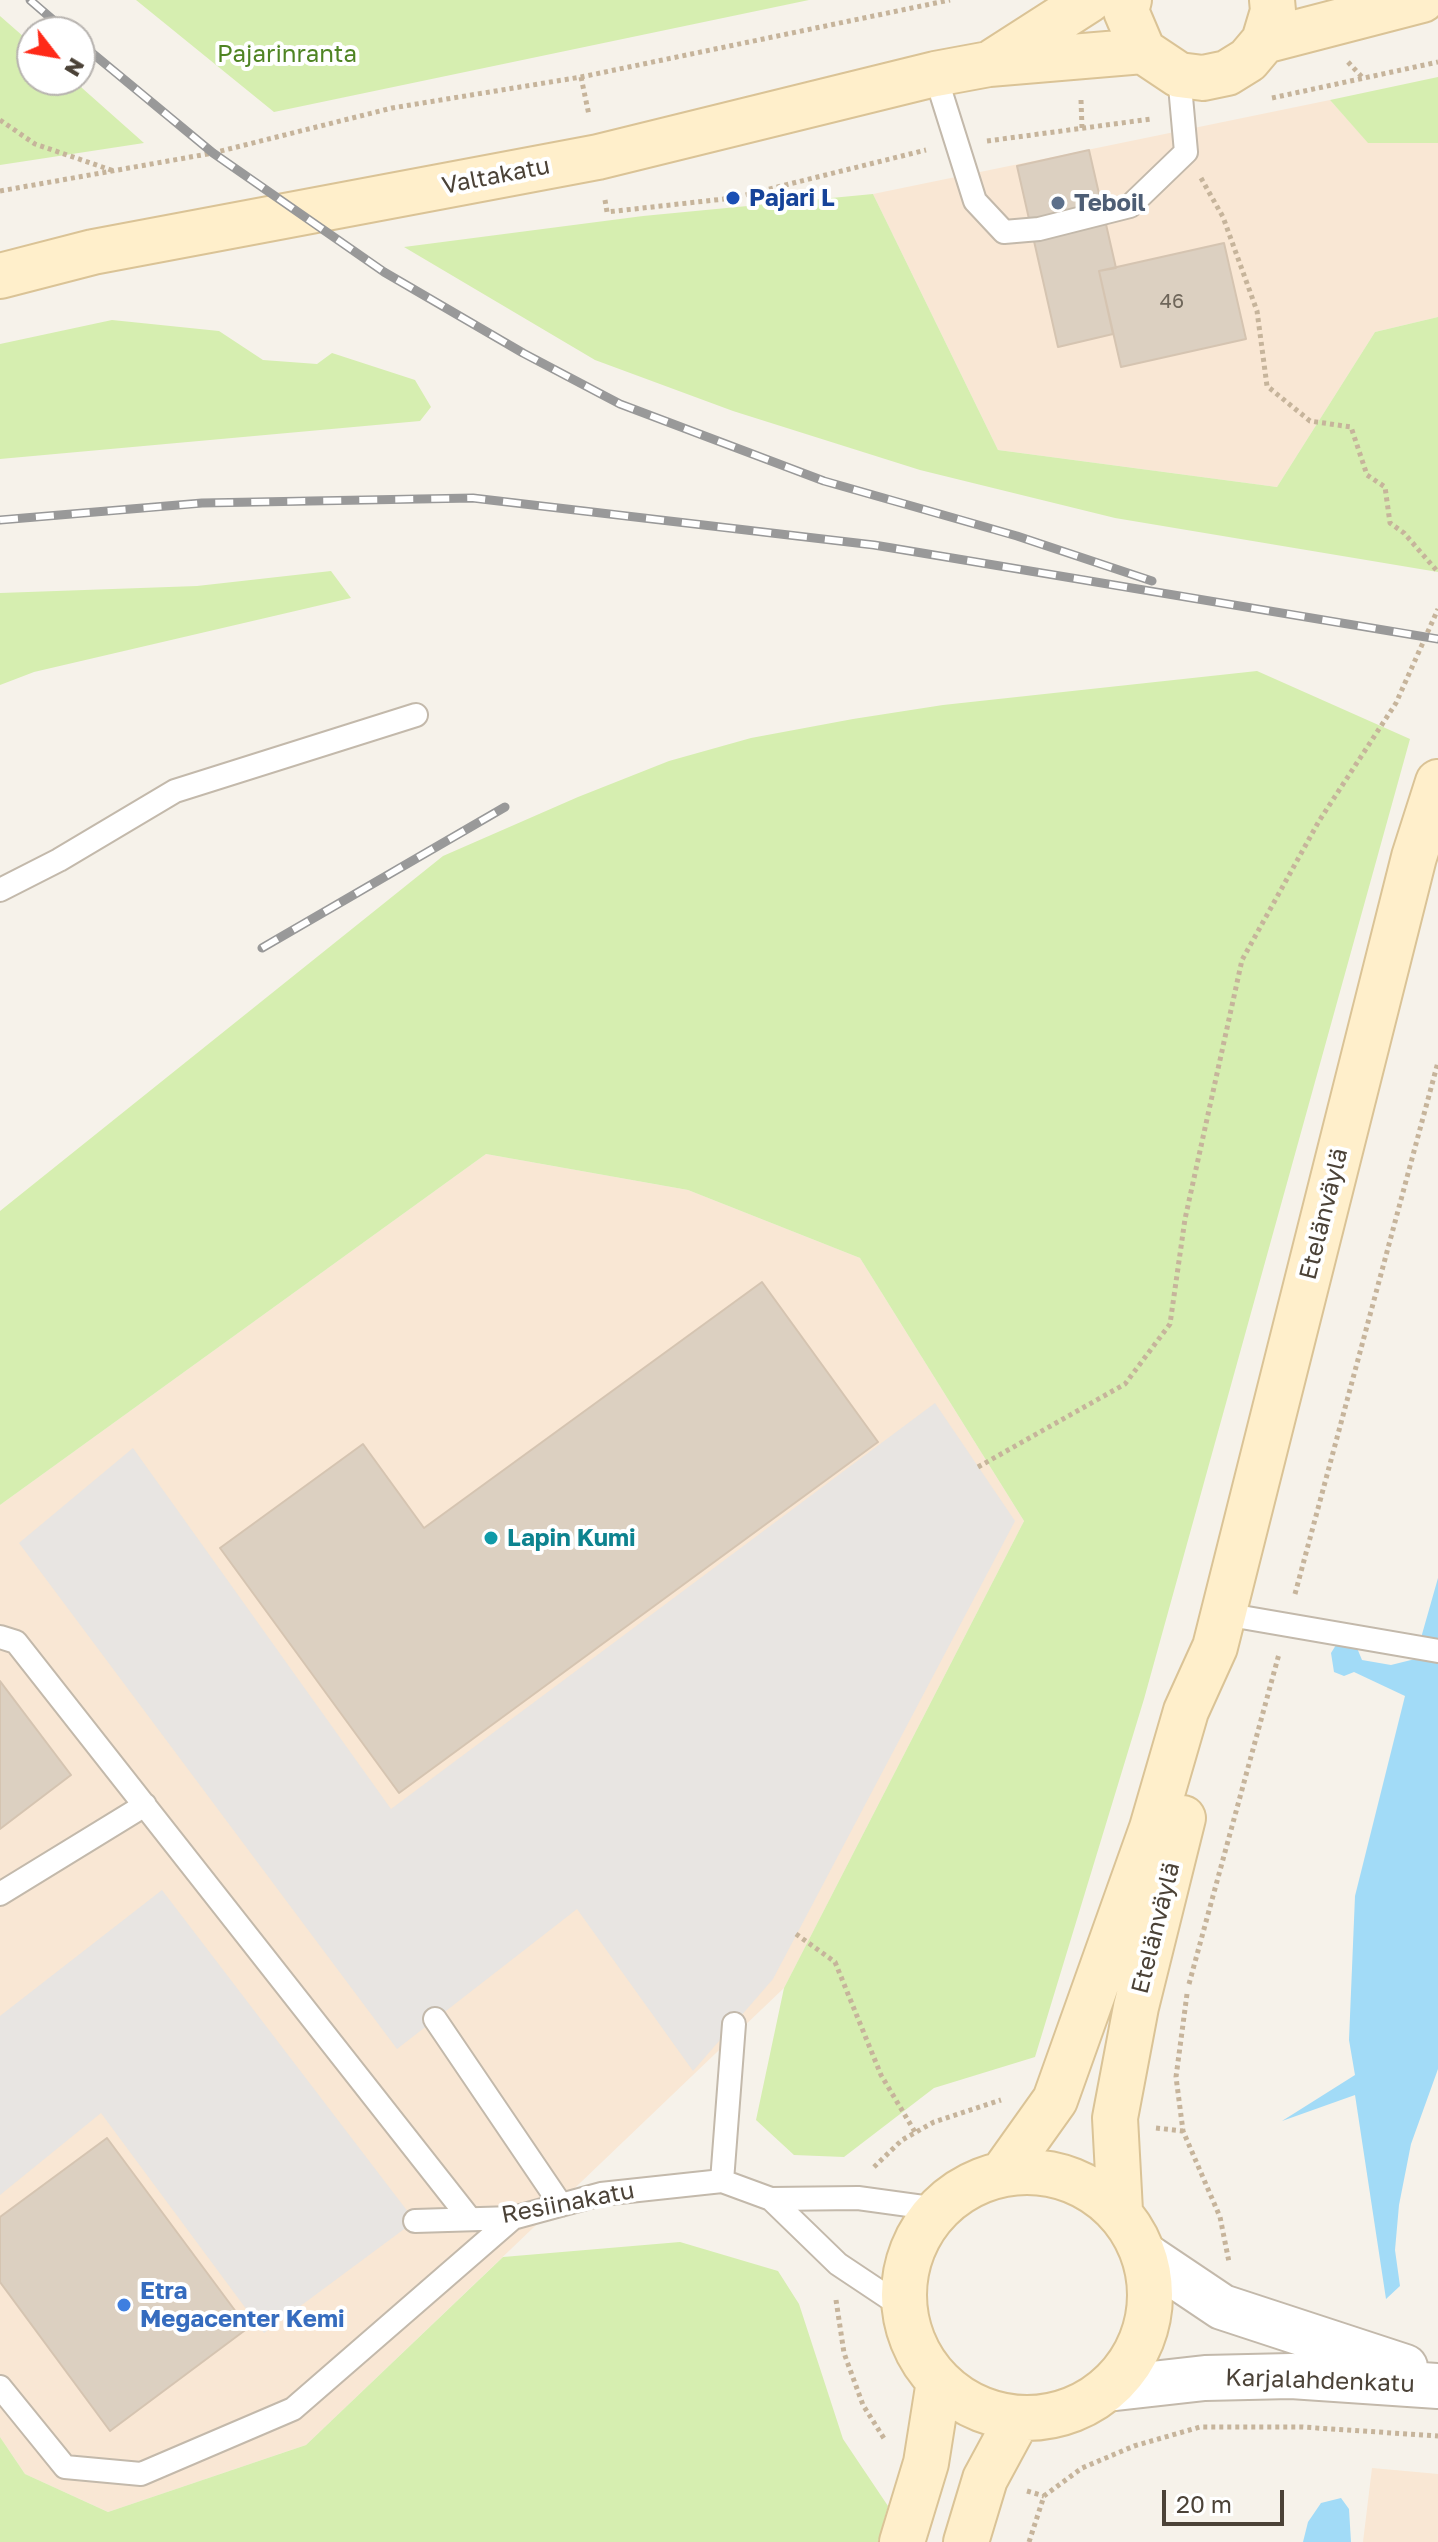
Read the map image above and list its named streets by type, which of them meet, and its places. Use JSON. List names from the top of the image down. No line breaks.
{"streets":{"main road":["Valtakatu","Etelänväylä"],"street":["Karjalahdenkatu"],"lane":["Resiinakatu"]},"crossings":[["Etelänväylä","Resiinakatu"],["Etelänväylä","Karjalahdenkatu"],["Resiinakatu","Karjalahdenkatu"]],"parks":["Pajarinranta"],"places":["Pajari L","Teboil","Lapin Kumi","Etra Megacenter Kemi"],"house_numbers":["46"],"scale_bar":"20 m","north":"bottom right"}
